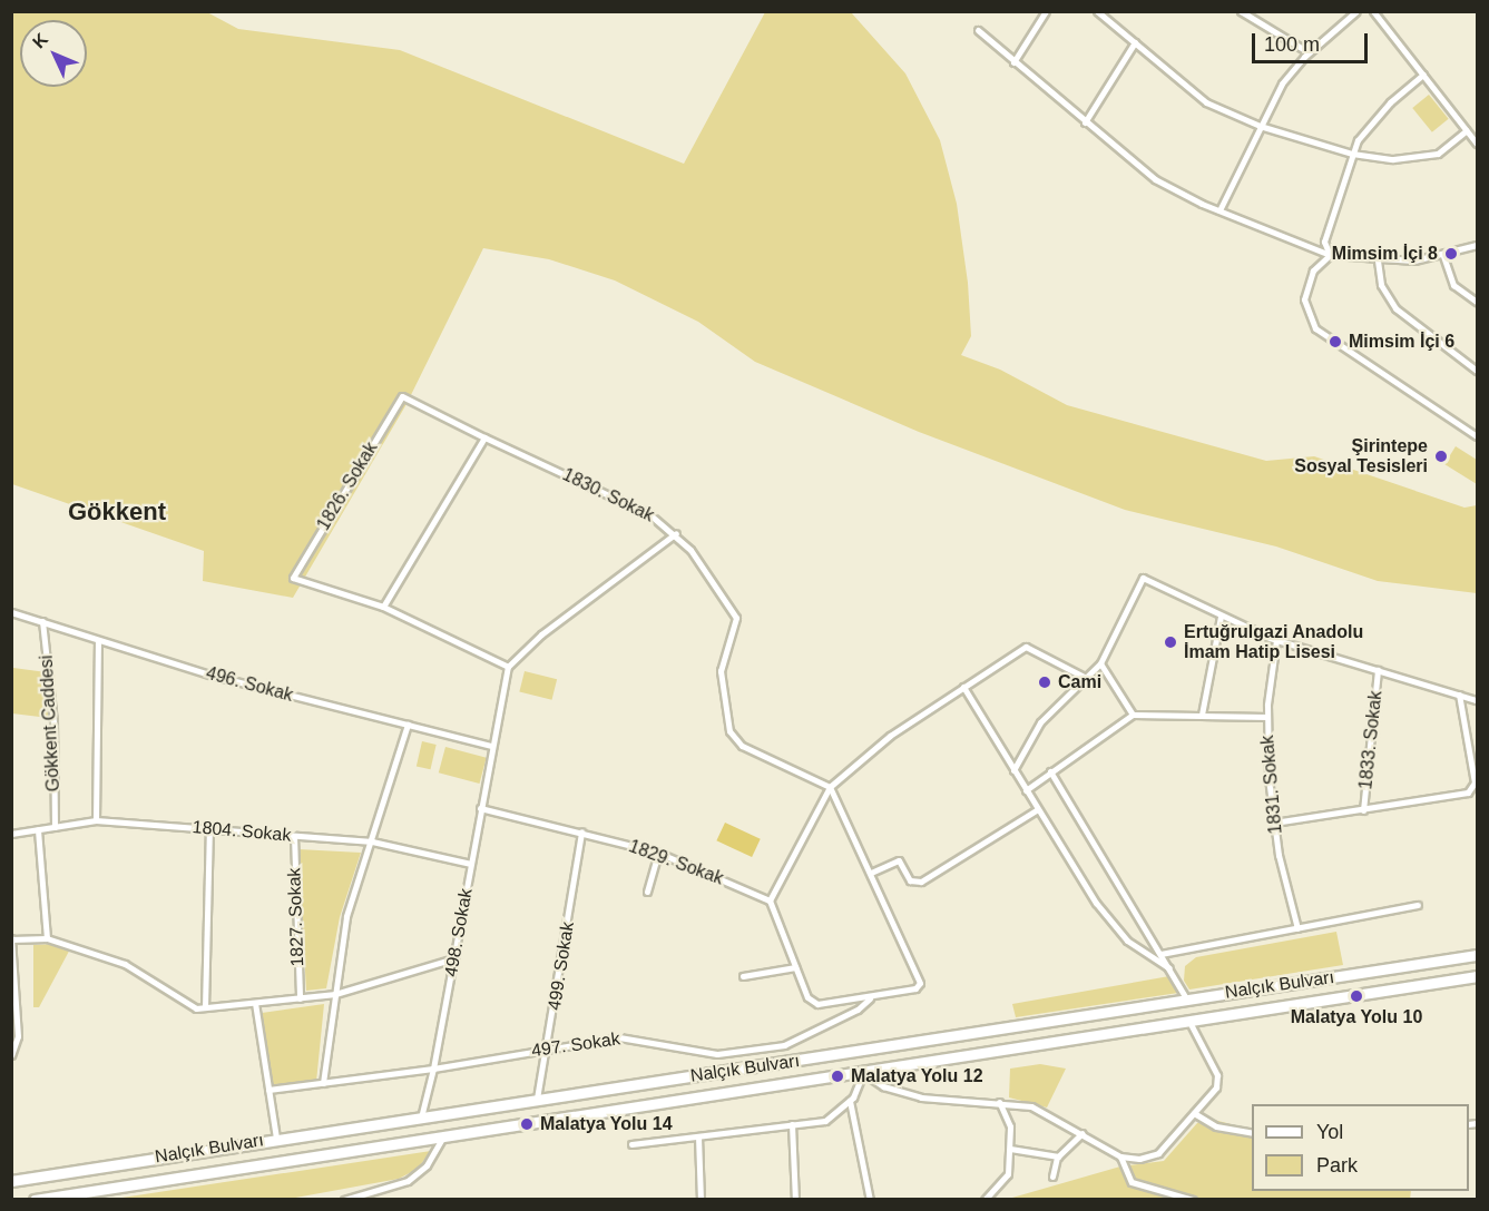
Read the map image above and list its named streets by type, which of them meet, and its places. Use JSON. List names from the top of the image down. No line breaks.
{"streets":{"highway":["Nalçık Bulvarı"],"street":["1826. Sokak","1830. Sokak","496. Sokak","Gökkent Caddesi","1833. Sokak","1831. Sokak","1804. Sokak","1829. Sokak","1827. Sokak","498. Sokak","499. Sokak","497. Sokak"]},"crossings":[["1826. Sokak","1830. Sokak"],["496. Sokak","Gökkent Caddesi"],["496. Sokak","498. Sokak"],["Gökkent Caddesi","1804. Sokak"],["1804. Sokak","1827. Sokak"],["1804. Sokak","498. Sokak"],["1829. Sokak","498. Sokak"],["1829. Sokak","499. Sokak"],["498. Sokak","Nalçık Bulvarı"],["498. Sokak","497. Sokak"],["499. Sokak","Nalçık Bulvarı"],["499. Sokak","497. Sokak"]],"districts":["Gökkent"],"places":["Mimsim İçi 8","Mimsim İçi 6","Şirintepe Sosyal Tesisleri","Ertuğrulgazi Anadolu İmam Hatip Lisesi","Cami","Malatya Yolu 10","Malatya Yolu 12","Malatya Yolu 14"],"legend":["Yol","Park"],"scale_bar":"100 m","north":"top left"}
